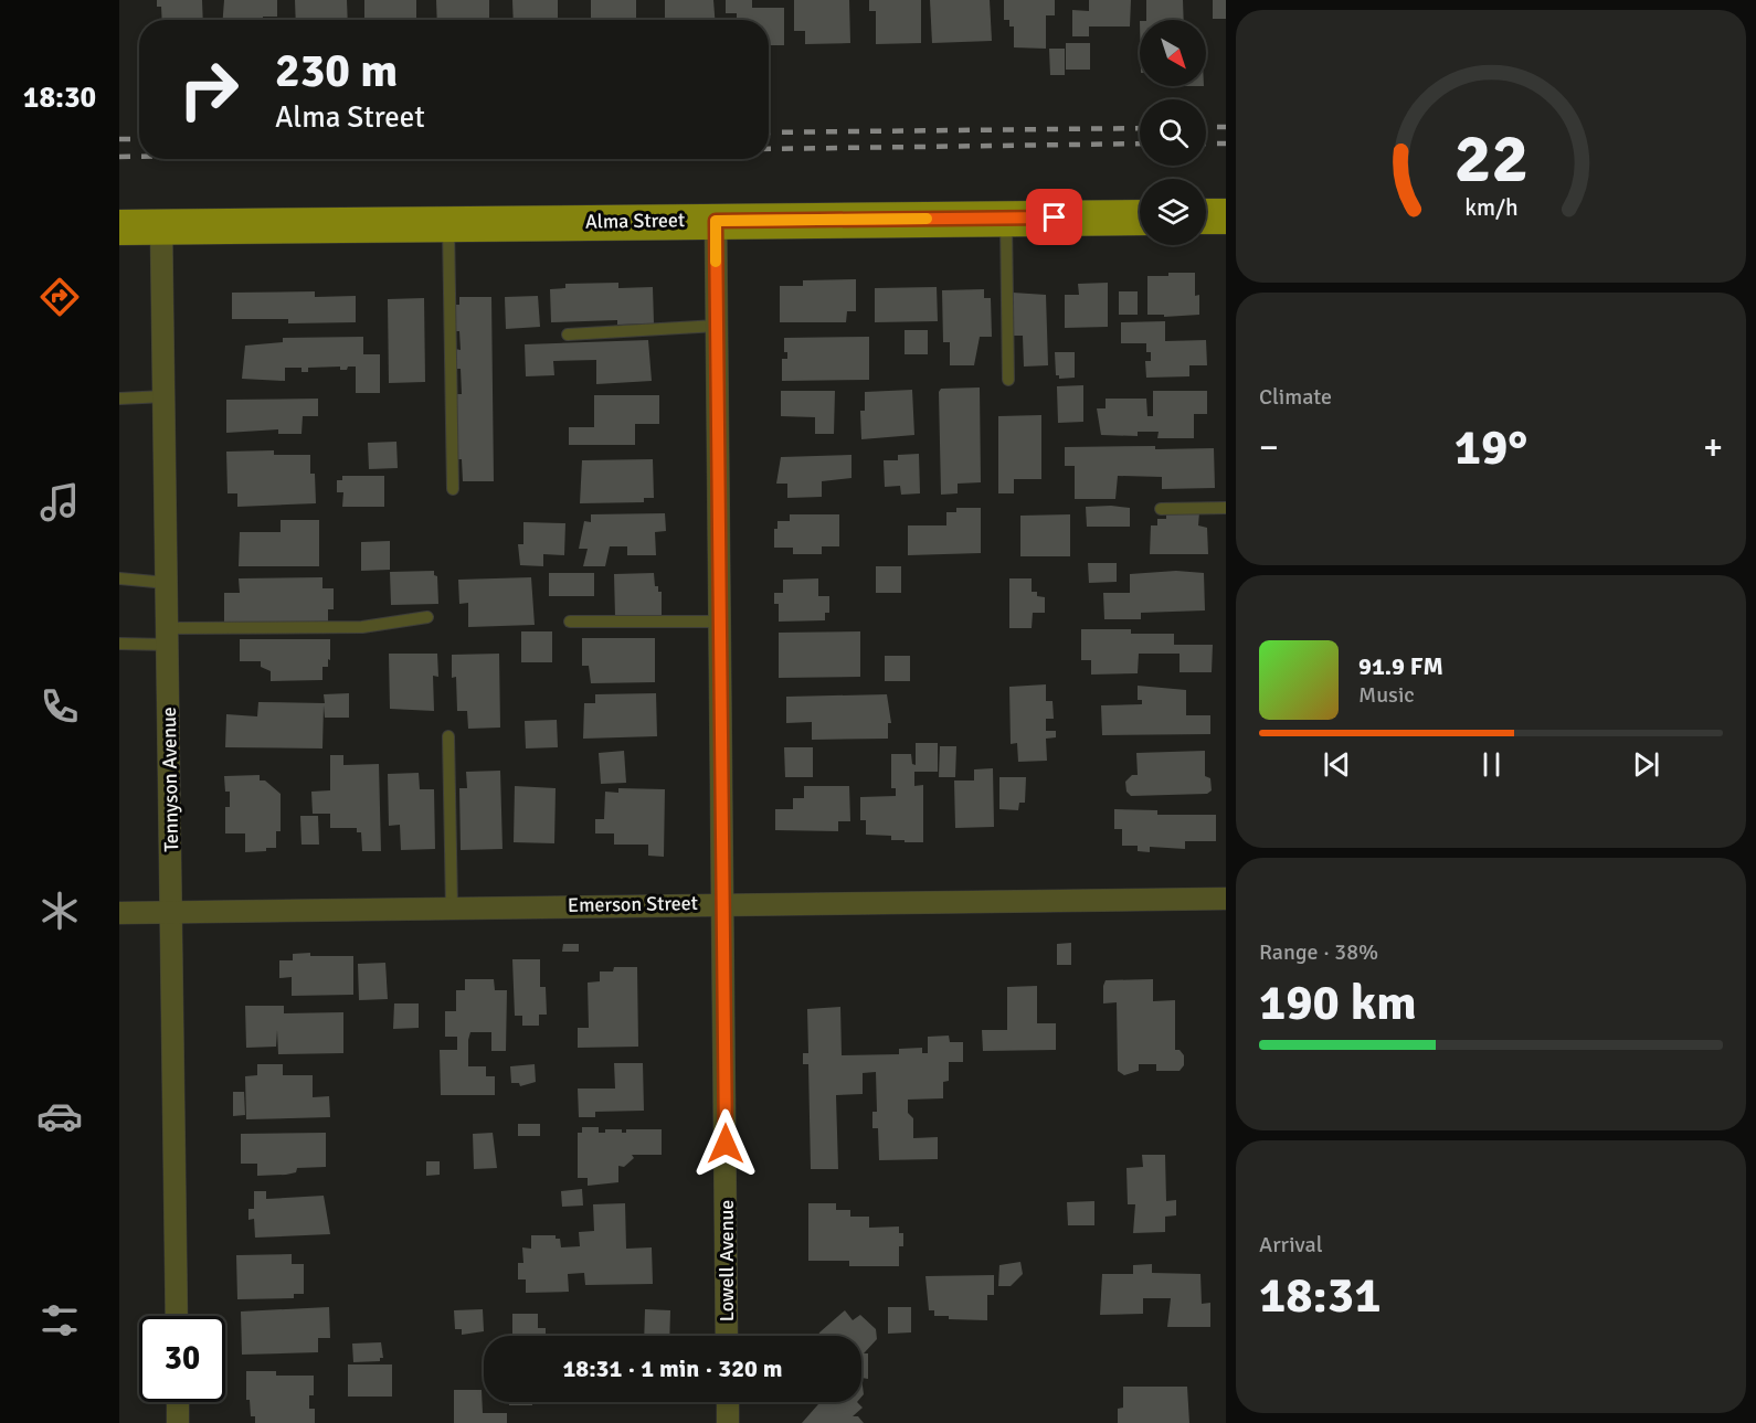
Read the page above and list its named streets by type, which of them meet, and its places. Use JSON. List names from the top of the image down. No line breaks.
{"streets":{"main road":["Alma Street"],"street":["Tennyson Avenue","Emerson Street","Lowell Avenue"]},"crossings":[["Alma Street","Tennyson Avenue"],["Alma Street","Lowell Avenue"],["Tennyson Avenue","Emerson Street"],["Emerson Street","Lowell Avenue"]],"north":"bottom right","page":{"tabs":"18:30","turn":["230 m","Alma Street"],"tile":["Climate",["Range · 38%","190 km"],["Arrival","18:31"]],"heat":["−","19°","+"],"song":["91.9 FM","Music"],"limit":"30","trip":"18:31 · 1 min · 320 m","gauge":["22","km/h"]}}
